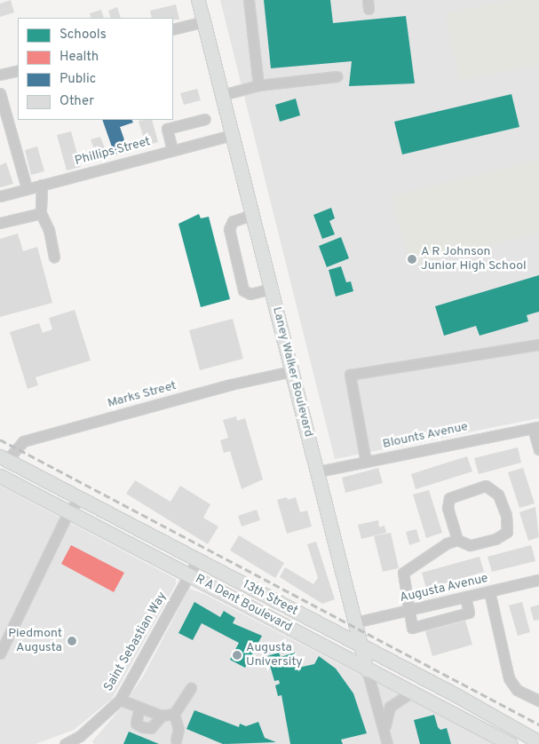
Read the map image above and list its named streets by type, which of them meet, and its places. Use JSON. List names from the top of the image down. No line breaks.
{"streets":{"main road":["Laney Walker Boulevard","13th Street","R A Dent Boulevard"],"street":["Phillips Street","Marks Street","Blounts Avenue","Augusta Avenue","Saint Sebastian Way"]},"crossings":[["Phillips Street","Laney Walker Boulevard"],["Laney Walker Boulevard","Marks Street"],["Laney Walker Boulevard","Blounts Avenue"],["Laney Walker Boulevard","Augusta Avenue"],["Laney Walker Boulevard","13th Street"],["Laney Walker Boulevard","R A Dent Boulevard"],["Marks Street","13th Street"],["13th Street","Saint Sebastian Way"],["R A Dent Boulevard","Saint Sebastian Way"]],"places":["A R Johnson Junior High School","Piedmont Augusta","Augusta University"],"legend":["Schools","Health","Public","Other"]}
